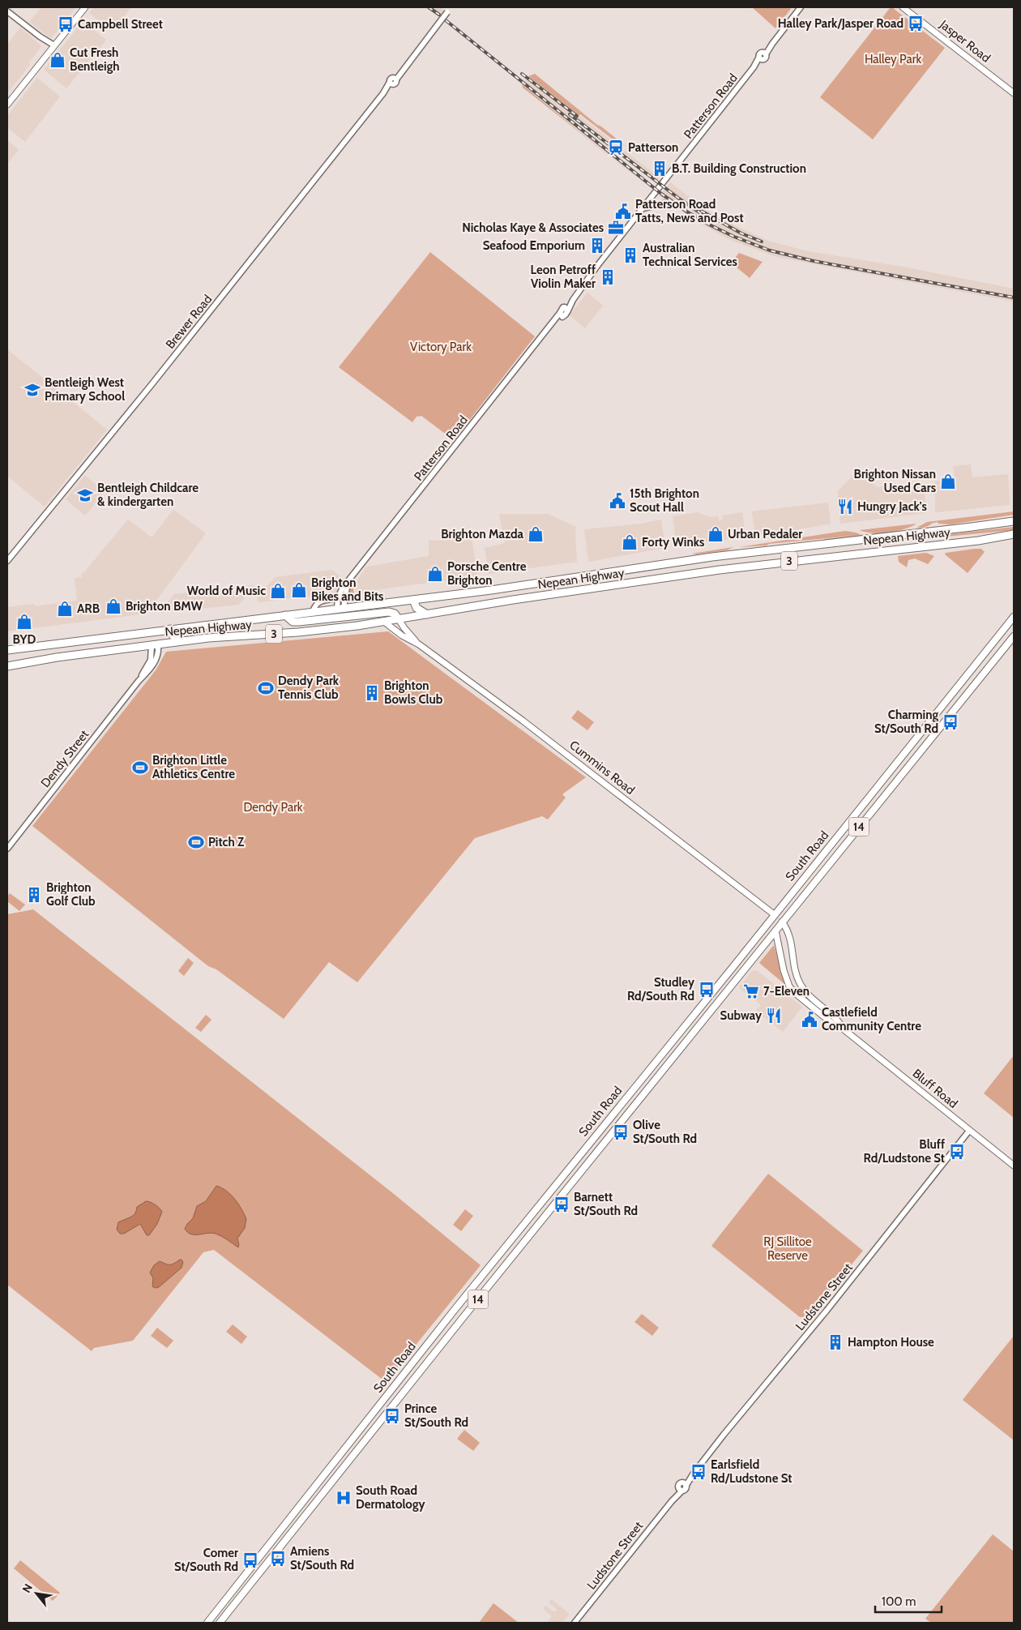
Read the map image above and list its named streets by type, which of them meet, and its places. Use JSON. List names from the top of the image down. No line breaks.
{"streets":{"highway":["Nepean Highway","3"],"main road":["Jasper Road","Cummins Road","14","South Road","Bluff Road"],"street":["Patterson Road","Brewer Road","Dendy Street","Ludstone Street"]},"crossings":[["Patterson Road","Nepean Highway"],["Nepean Highway","Dendy Street"],["Nepean Highway","Cummins Road"],["Cummins Road","South Road"],["South Road","Bluff Road"],["Bluff Road","Ludstone Street"]],"parks":["Halley Park","Victory Park","Dendy Park","RJ Sillitoe Reserve"],"places":{"bus stop":["Halley Park/Jasper Road","Campbell Street","Charming St/South Rd","Studley Rd/South Rd","Olive St/South Rd","Bluff Rd/Ludstone St","Barnett St/South Rd","Prince St/South Rd","Earlsfield Rd/Ludstone St","Amiens St/South Rd","Comer St/South Rd"],"shop":["Cut Fresh Bentleigh","Brighton Nissan Used Cars","Brighton Mazda","Urban Pedaler","Forty Winks","Porsche Centre Brighton","Brighton Bikes and Bits","World of Music","Brighton BMW","ARB","BYD"],"station":["Patterson"],"building":["B.T. Building Construction","Seafood Emporium","Australian Technical Services","Leon Petroff Violin Maker","Brighton Bowls Club","Brighton Golf Club","Hampton House"],"public building":["Patterson Road Tatts, News and Post","15th Brighton Scout Hall","Castlefield Community Centre"],"office":["Nicholas Kaye & Associates"],"school or university":["Bentleigh West Primary School","Bentleigh Childcare & kindergarten"],"restaurant":["Hungry Jack's","Subway"],"sports":["Dendy Park Tennis Club","Brighton Little Athletics Centre","Pitch Z"],"supermarket":["7-Eleven"],"hospital":["South Road Dermatology"]},"scale_bar":"100 m","north":"top left"}
